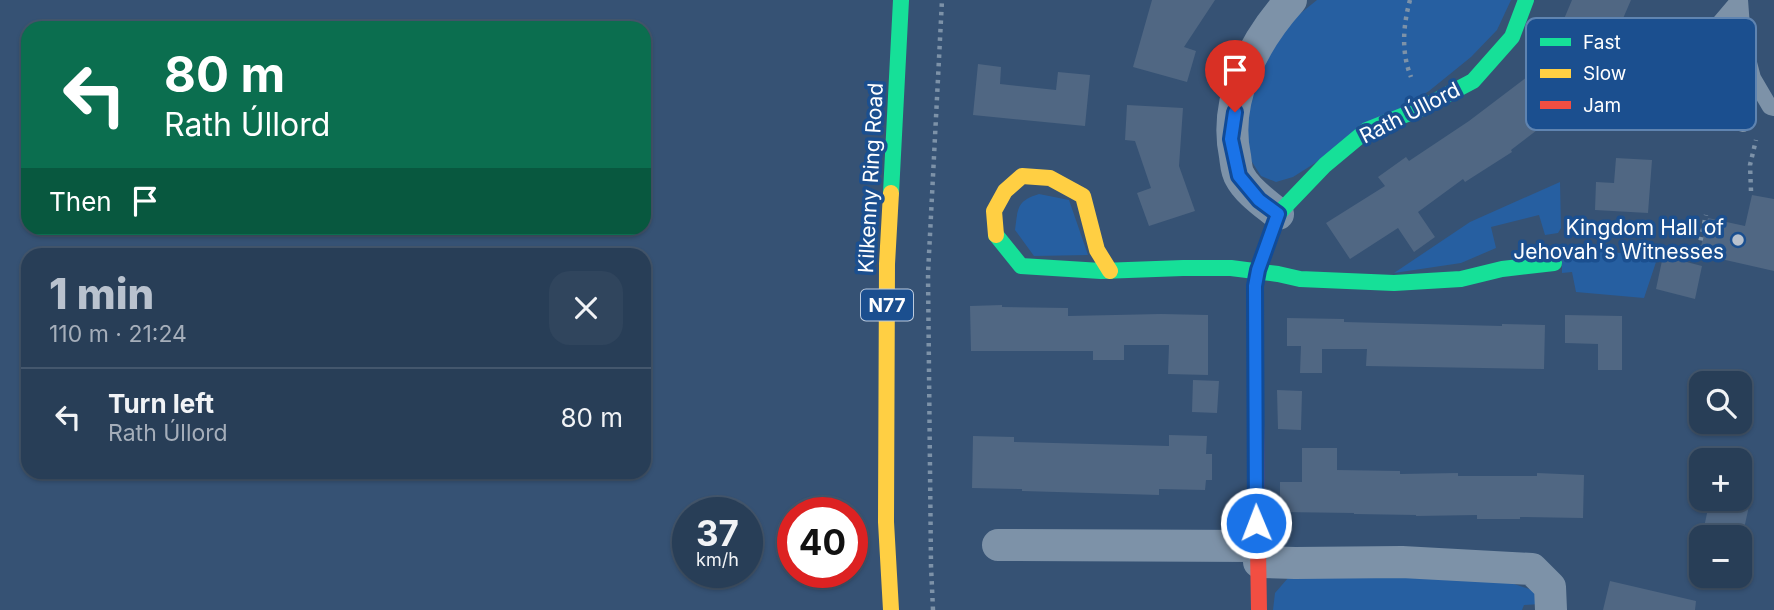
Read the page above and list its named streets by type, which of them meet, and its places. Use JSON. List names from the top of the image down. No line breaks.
{"streets":{"street":["Rath Úllord","Kilkenny Ring Road","N77"]},"places":["Kingdom Hall of Jehovah's Witnesses"],"legend":["Fast","Slow","Jam"],"page":{"turn":["80 m","Rath Úllord"],"then":"Then","heading":["1 min","110 m · 21:24"],"list":[{"name":"Turn left","note":"Rath Úllord","value":"80 m"}],"map_buttons":["+","−"],"speed":"37 km/h","limit":"40"}}
